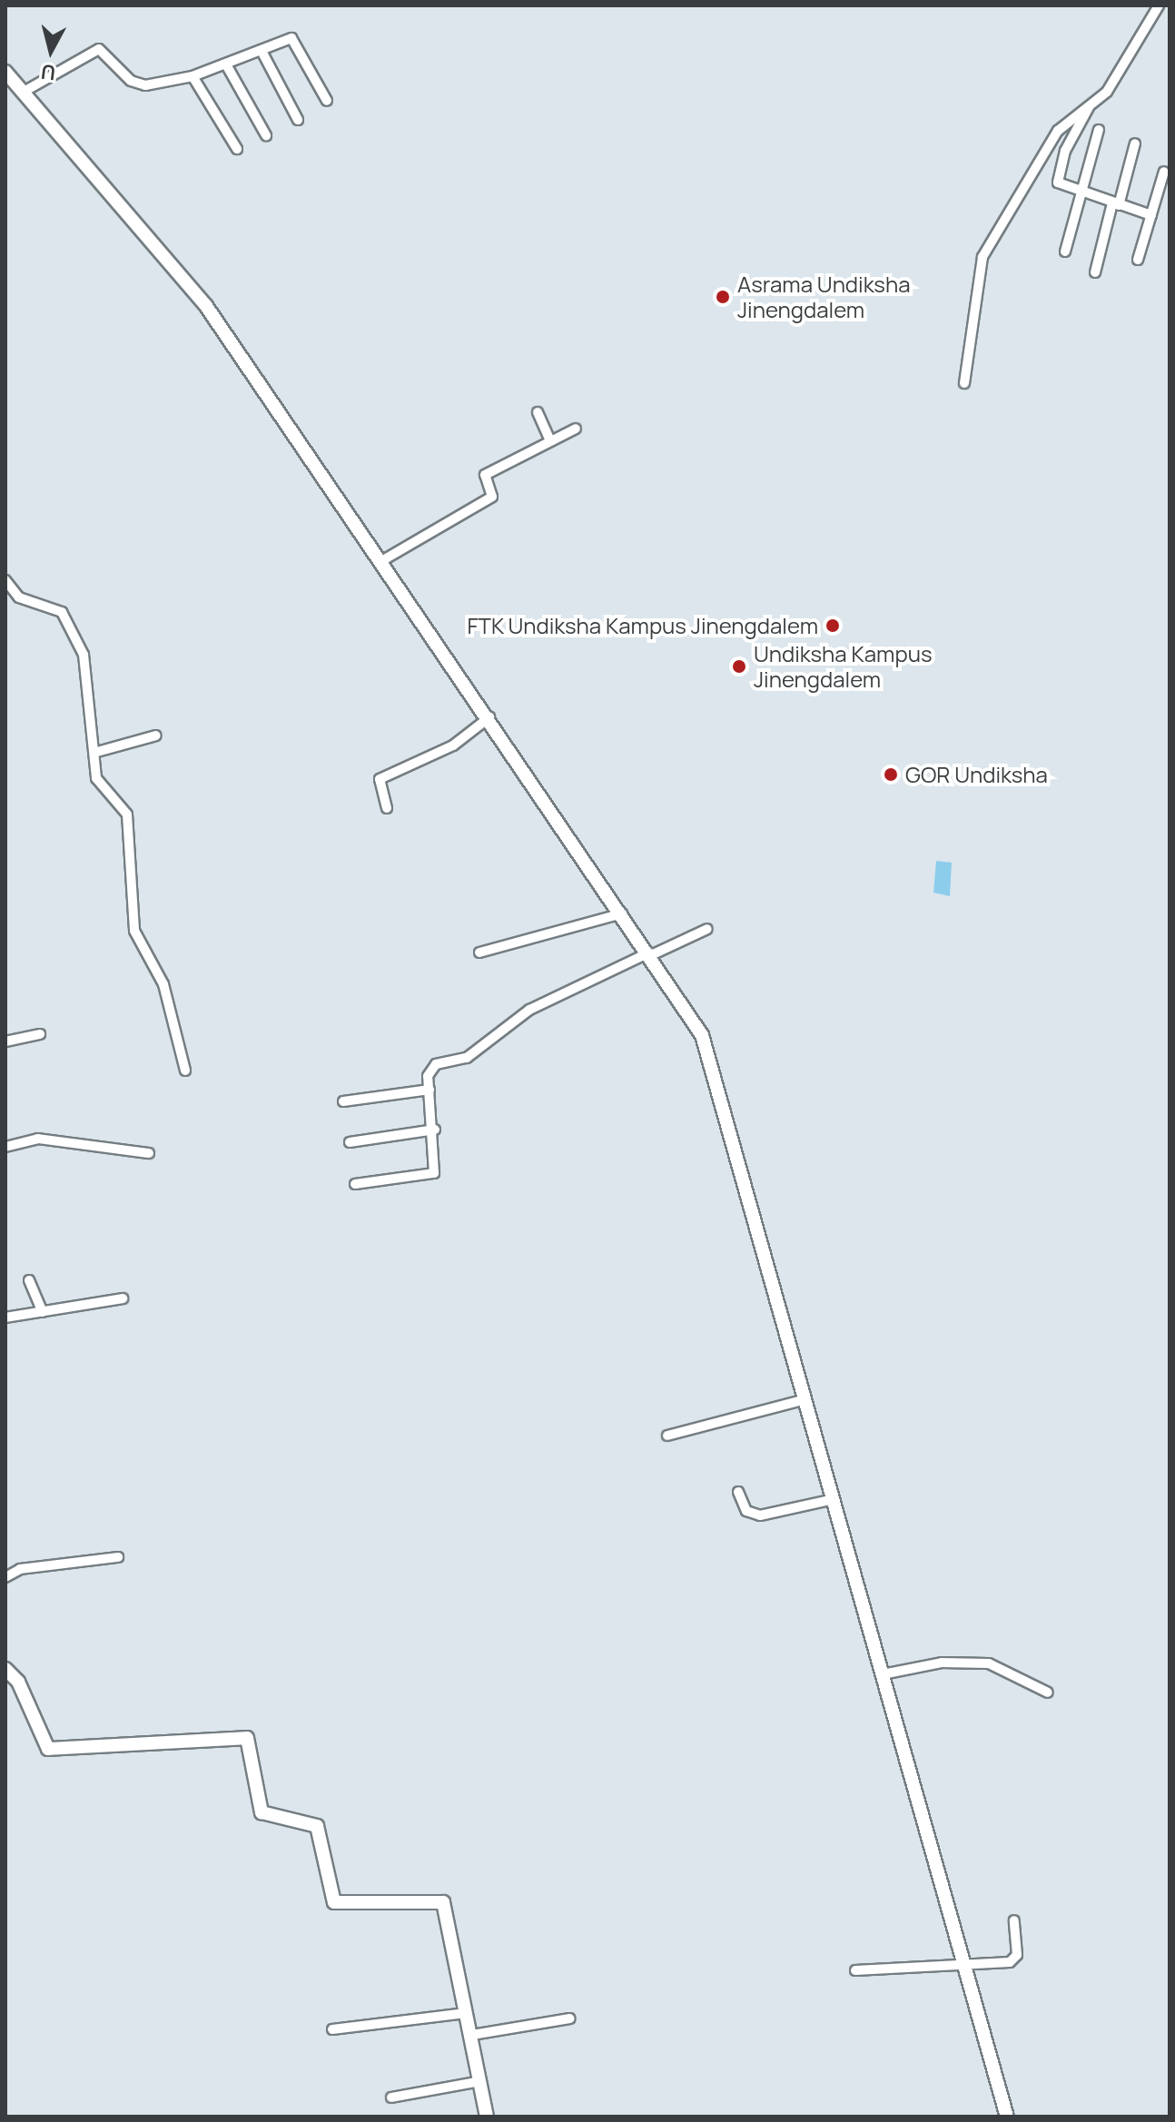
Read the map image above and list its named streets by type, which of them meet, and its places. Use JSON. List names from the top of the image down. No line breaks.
{"places":["Asrama Undiksha Jinengdalem","FTK Undiksha Kampus Jinengdalem","Undiksha Kampus Jinengdalem","GOR Undiksha"],"north":"bottom"}
